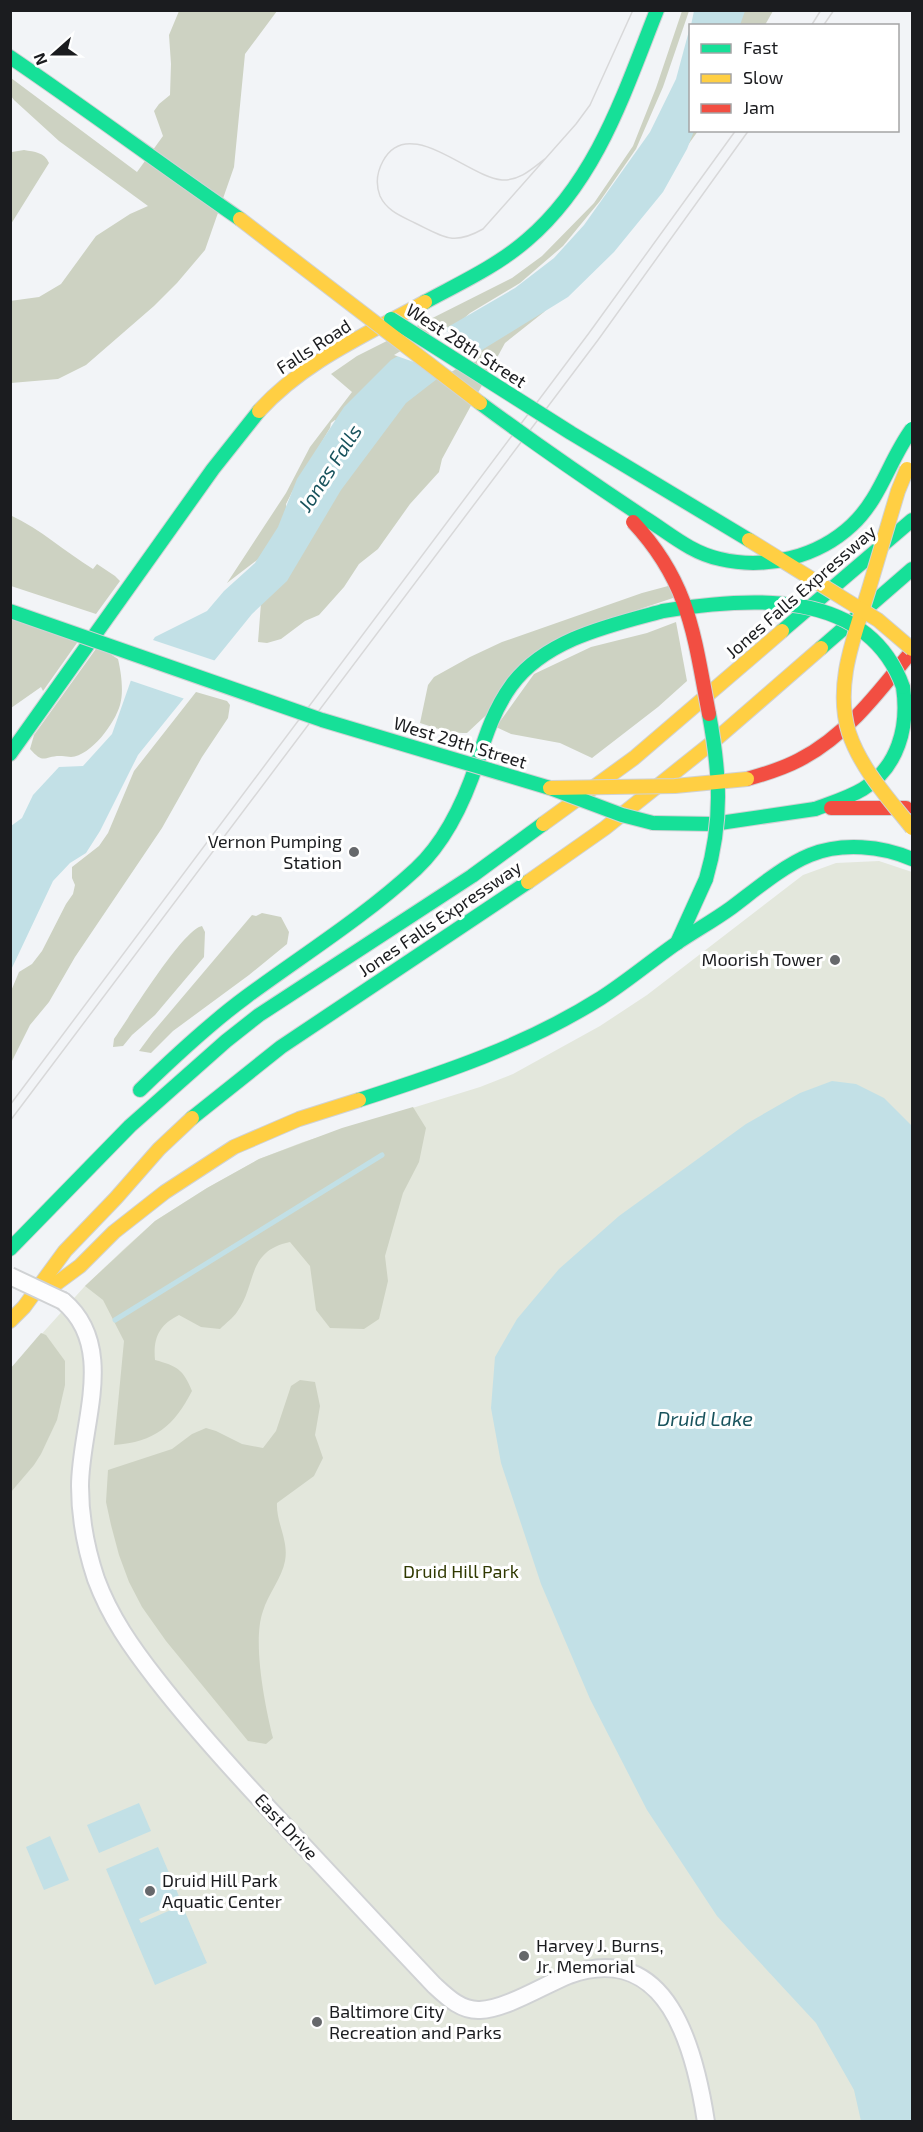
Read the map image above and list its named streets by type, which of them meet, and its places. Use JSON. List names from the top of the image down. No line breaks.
{"streets":{"main road":["West 28th Street","Falls Road","Jones Falls Expressway","West 29th Street"],"street":["East Drive"]},"water":["Jones Falls","Druid Lake"],"parks":["Druid Hill Park"],"places":["Vernon Pumping Station","Moorish Tower","Druid Hill Park Aquatic Center","Harvey J. Burns, Jr. Memorial","Baltimore City Recreation and Parks"],"legend":["Fast","Slow","Jam"],"north":"left"}
